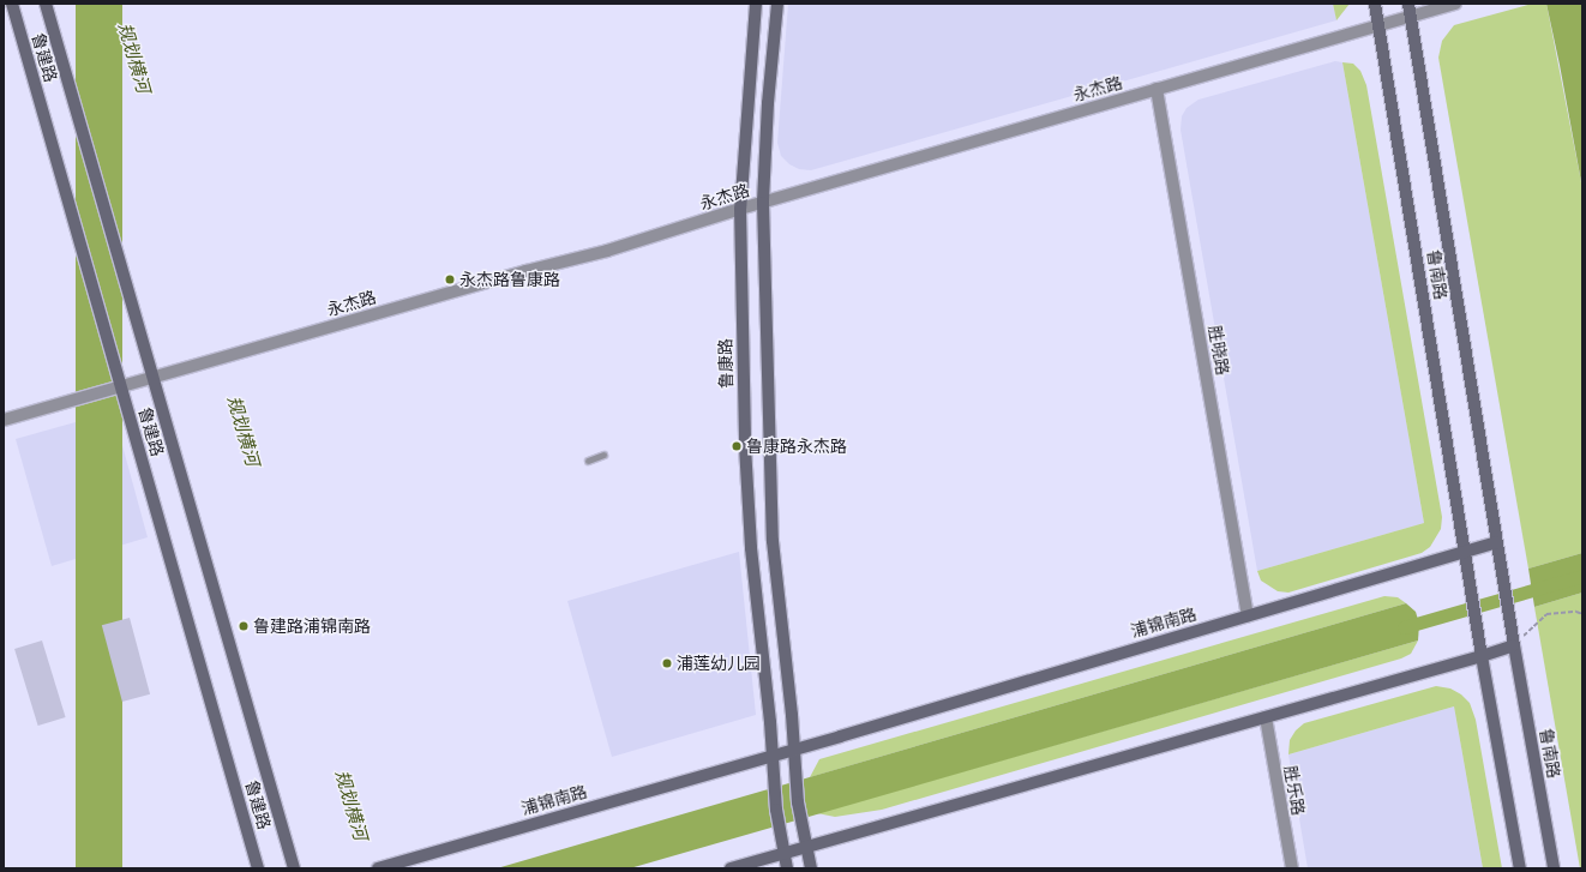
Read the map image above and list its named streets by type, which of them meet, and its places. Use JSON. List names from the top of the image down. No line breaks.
{"streets":{"main road":["鲁建路","鲁南路","鲁康路","浦锦南路"],"street":["永杰路","胜晓路","胜乐路"]},"crossings":[["鲁建路","永杰路"],["永杰路","鲁南路"],["永杰路","胜晓路"],["永杰路","鲁康路"],["鲁南路","浦锦南路"],["胜晓路","浦锦南路"],["鲁康路","浦锦南路"]],"water":["规划横河"],"places":["永杰路鲁康路","鲁康路永杰路","鲁建路浦锦南路","浦莲幼儿园"]}
